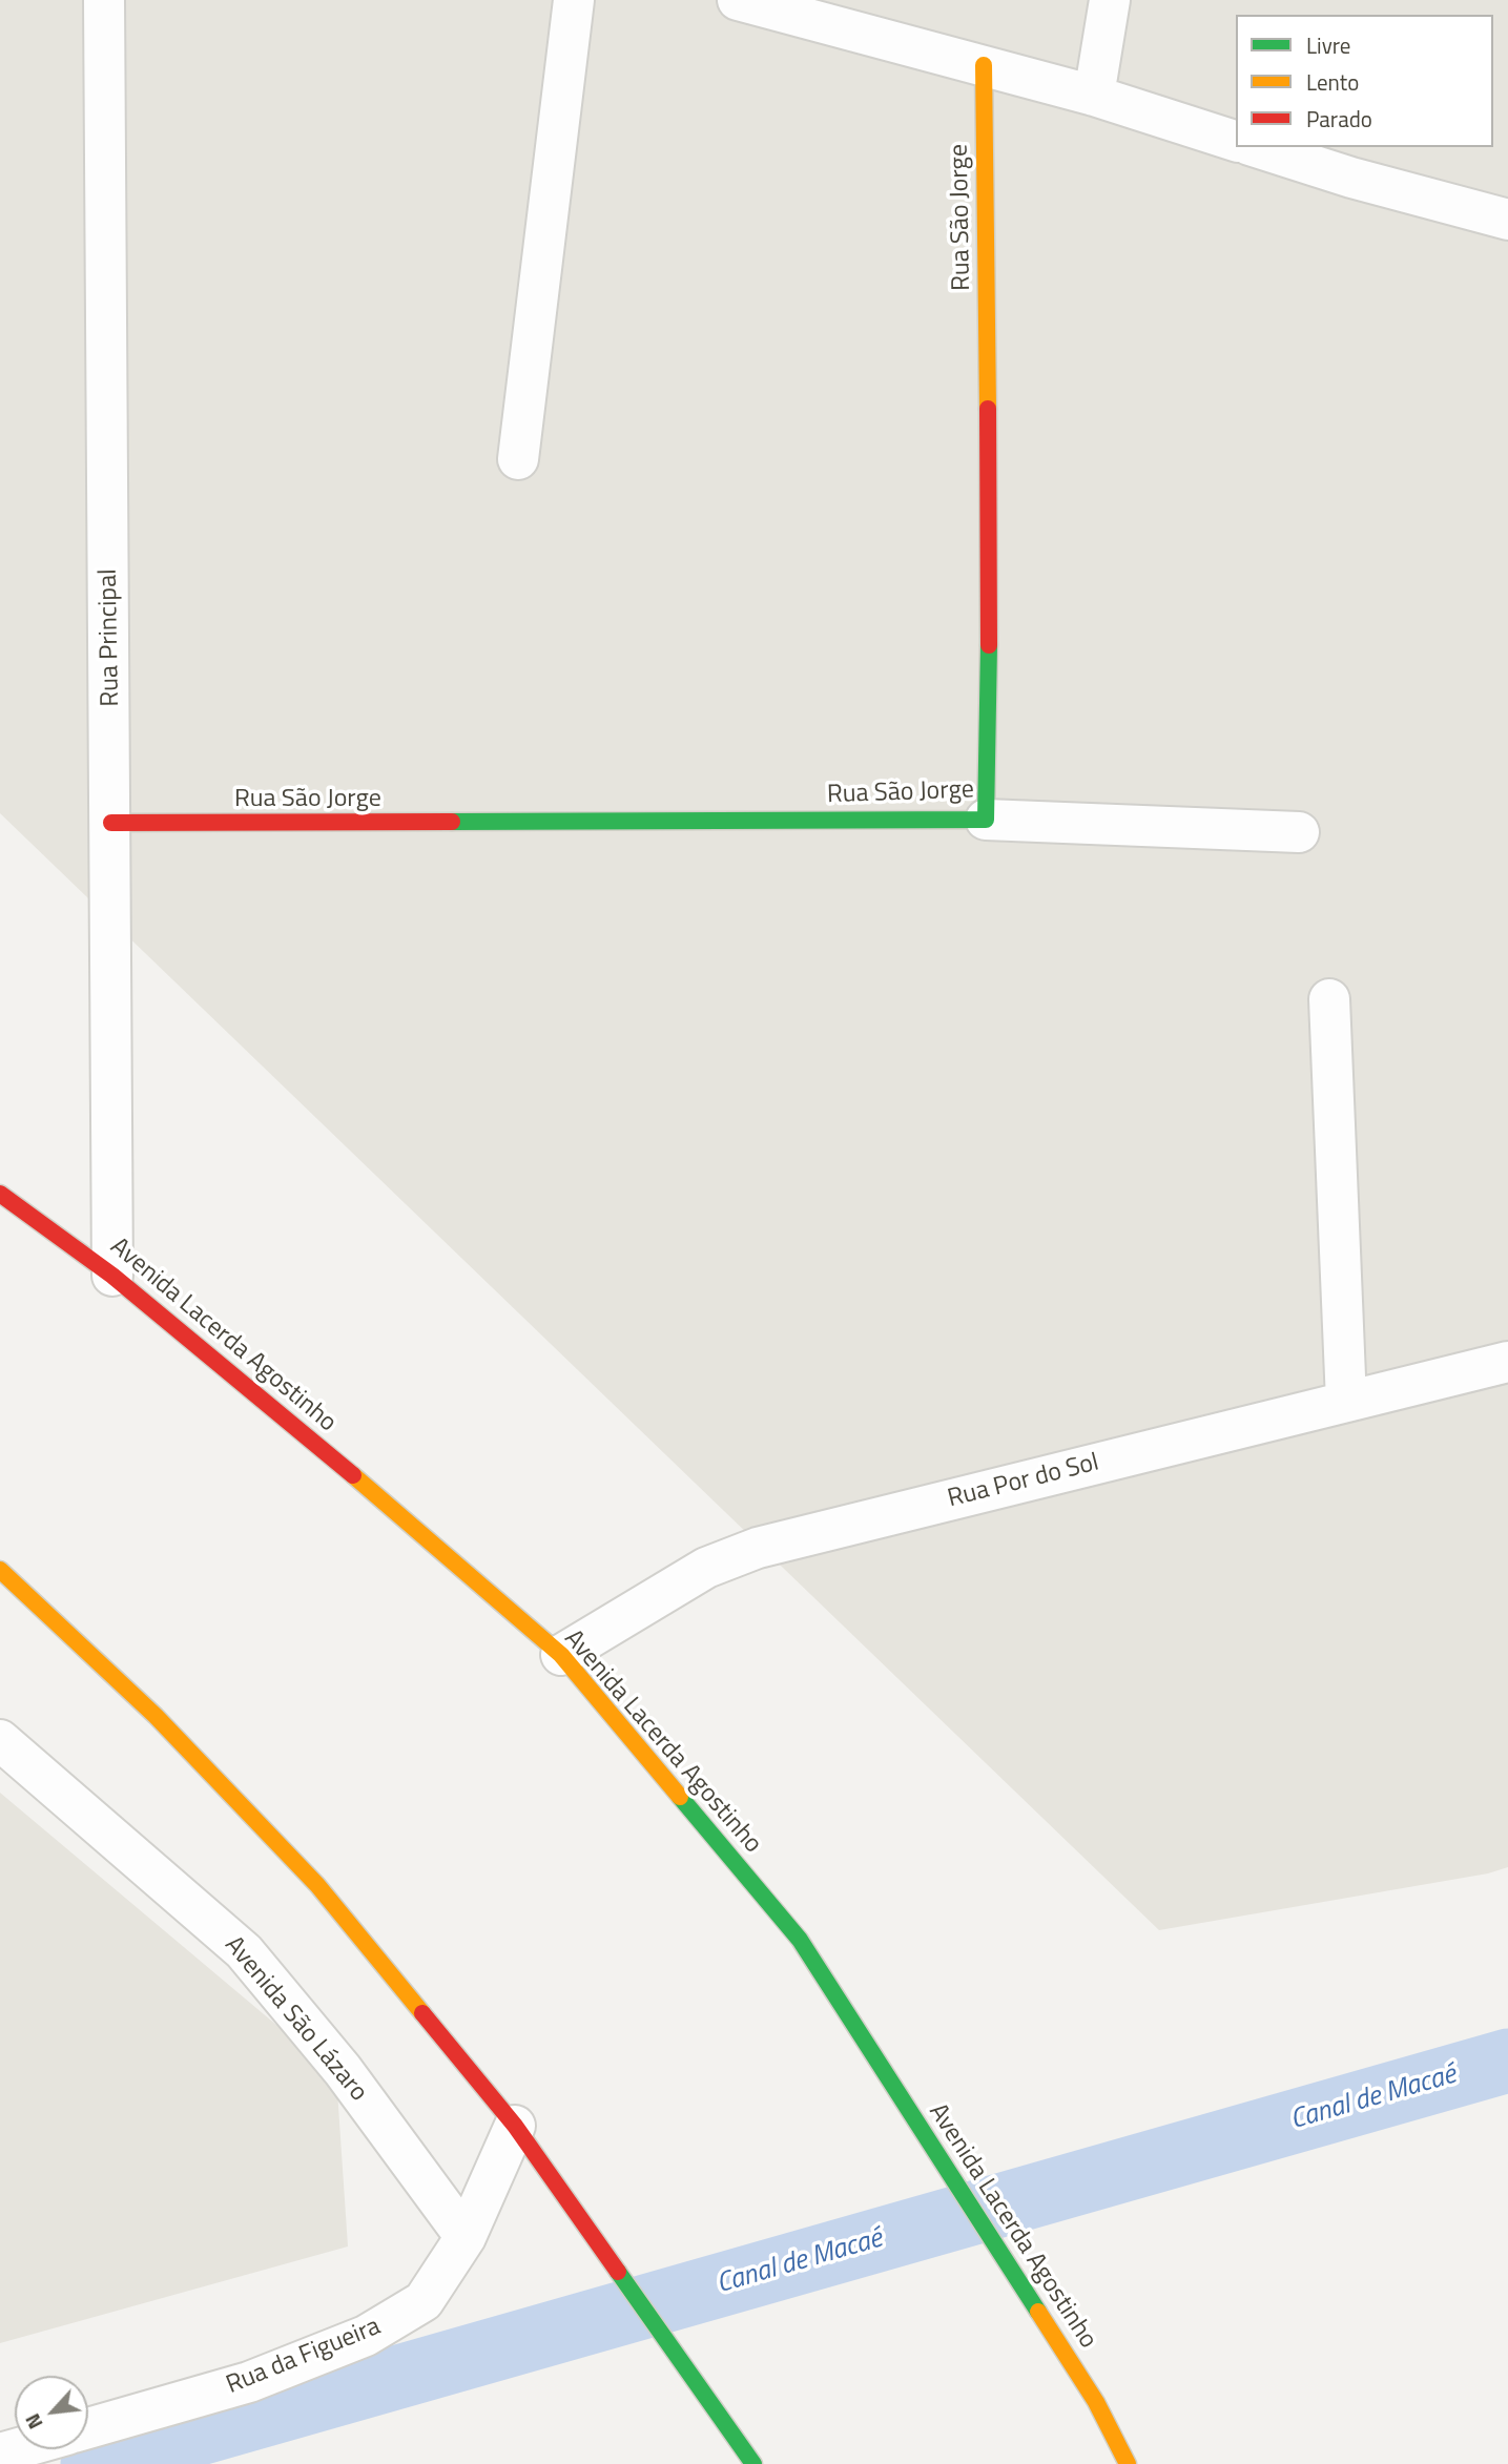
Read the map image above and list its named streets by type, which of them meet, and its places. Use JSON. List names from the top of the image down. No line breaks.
{"streets":{"main road":["Rua São Jorge","Avenida Lacerda Agostinho"],"street":["Rua Principal","Rua Por do Sol","Avenida São Lázaro","Rua da Figueira"]},"crossings":[["Rua São Jorge","Rua Principal"],["Rua Principal","Avenida Lacerda Agostinho"],["Avenida Lacerda Agostinho","Rua Por do Sol"],["Avenida São Lázaro","Rua da Figueira"]],"water":["Canal de Macaé"],"legend":["Livre","Lento","Parado"],"north":"bottom left"}
